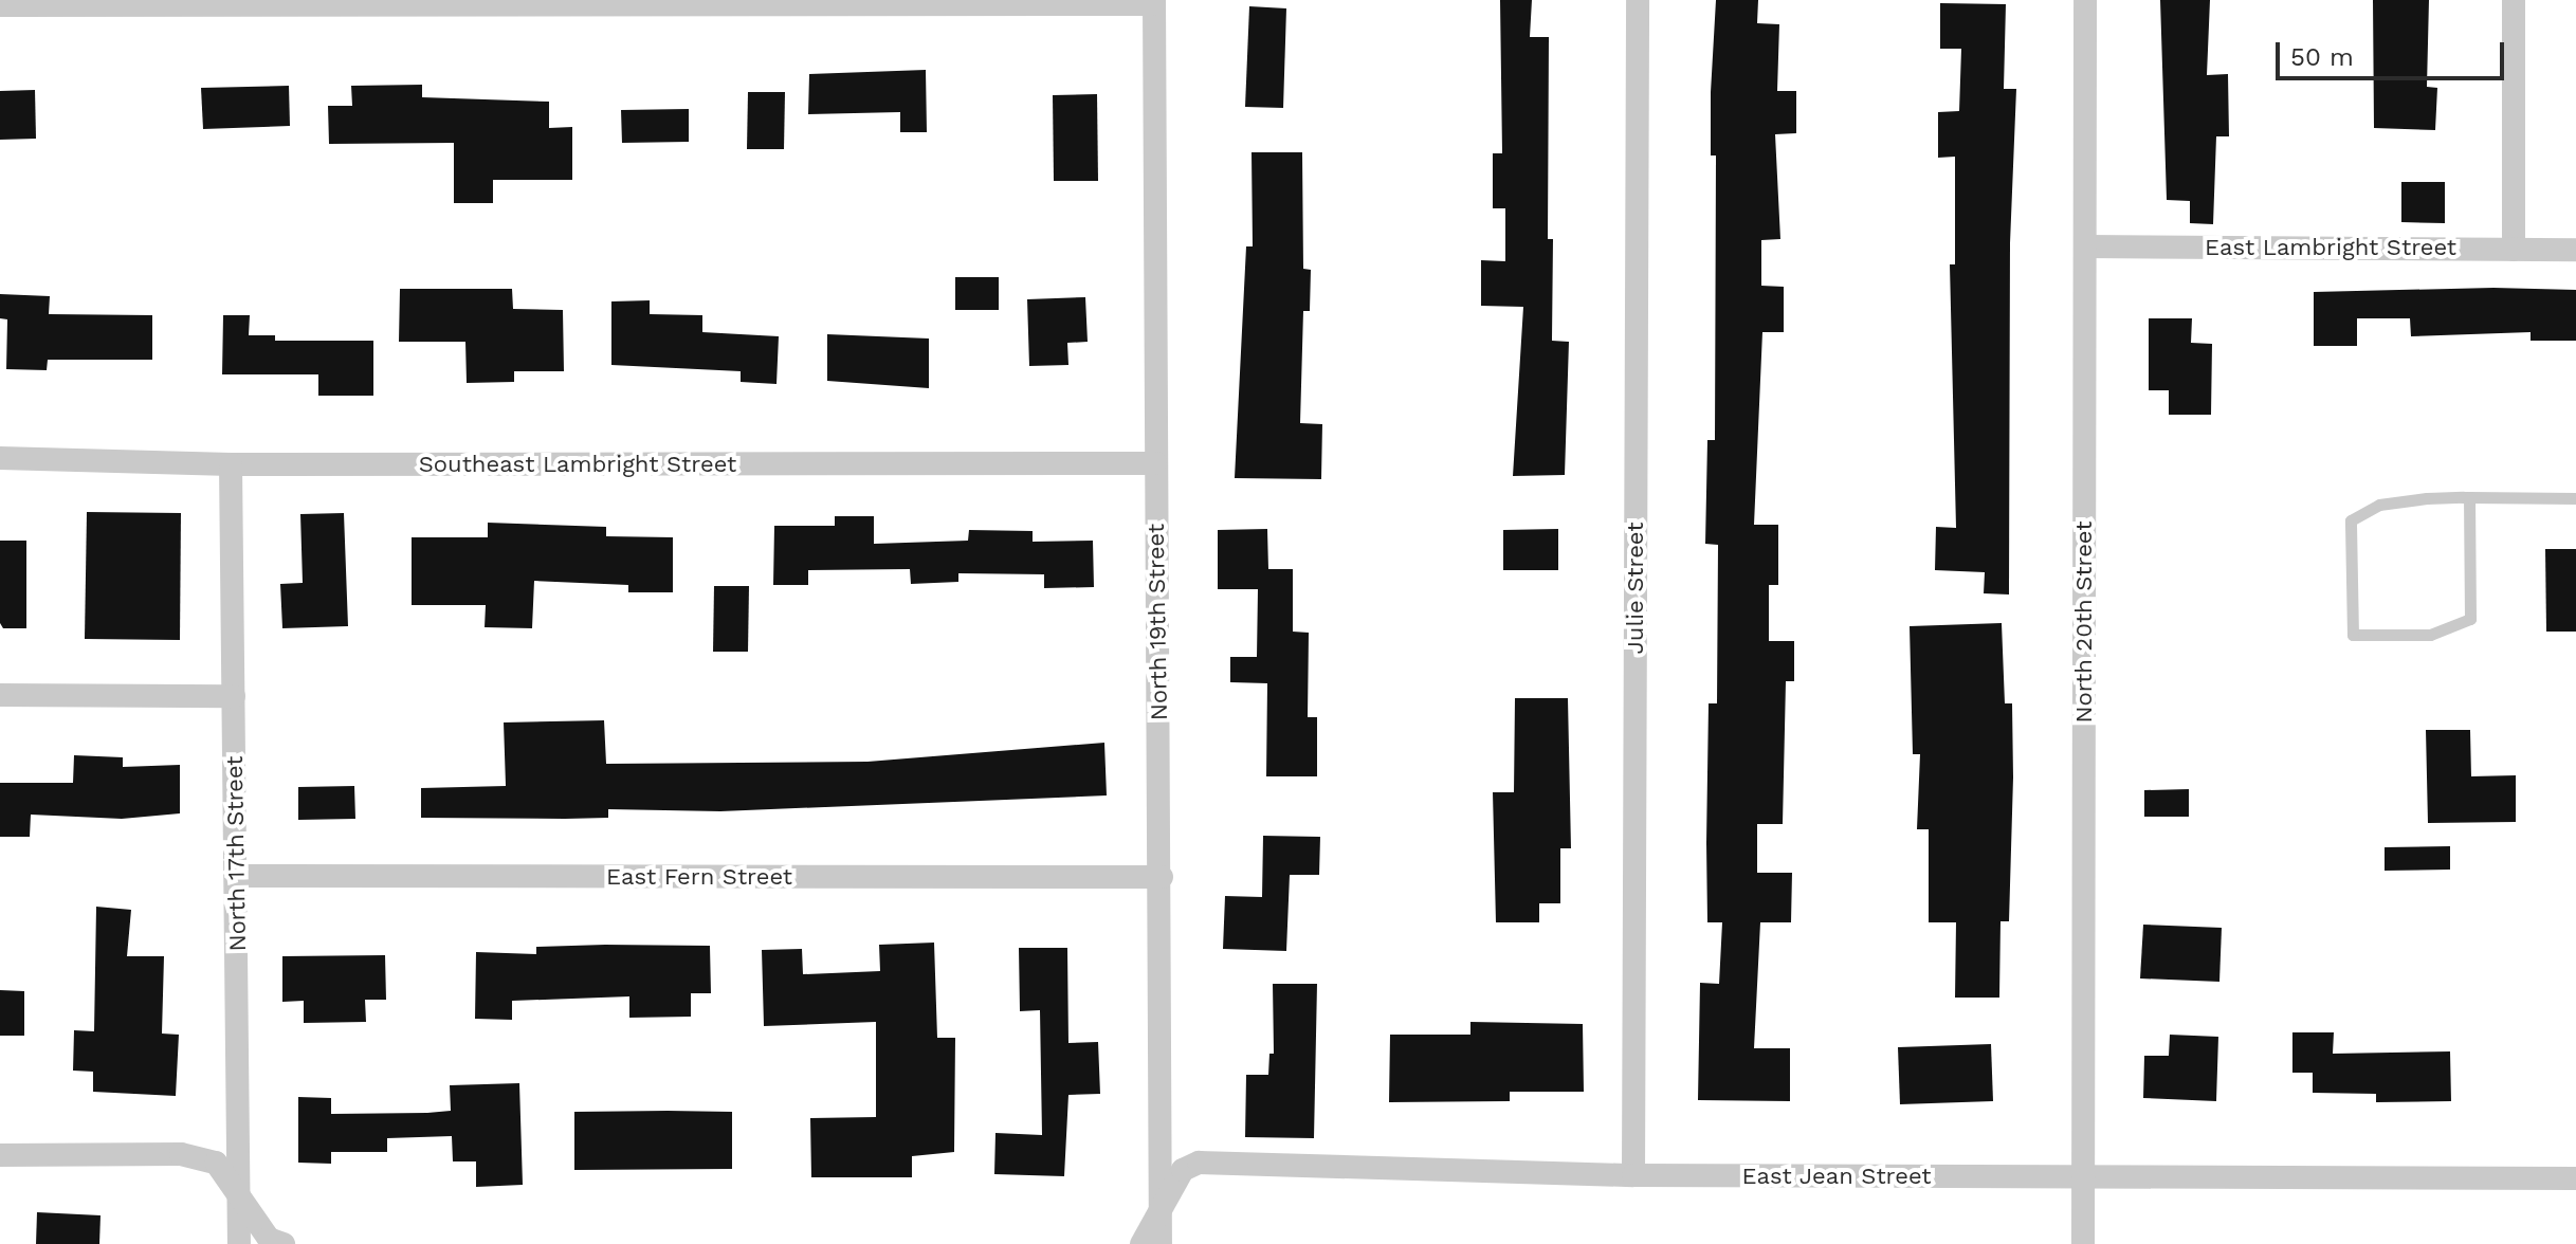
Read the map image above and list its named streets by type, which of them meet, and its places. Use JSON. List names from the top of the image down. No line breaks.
{"streets":{"street":["East Lambright Street","Southeast Lambright Street","Julie Street","North 19th Street","North 20th Street","North 17th Street","East Fern Street","East Jean Street"]},"crossings":[["East Lambright Street","North 20th Street"],["Southeast Lambright Street","North 19th Street"],["Southeast Lambright Street","North 17th Street"],["Julie Street","East Jean Street"],["North 19th Street","East Fern Street"],["North 19th Street","East Jean Street"],["North 20th Street","East Jean Street"],["North 17th Street","East Fern Street"]],"scale_bar":"50 m"}
